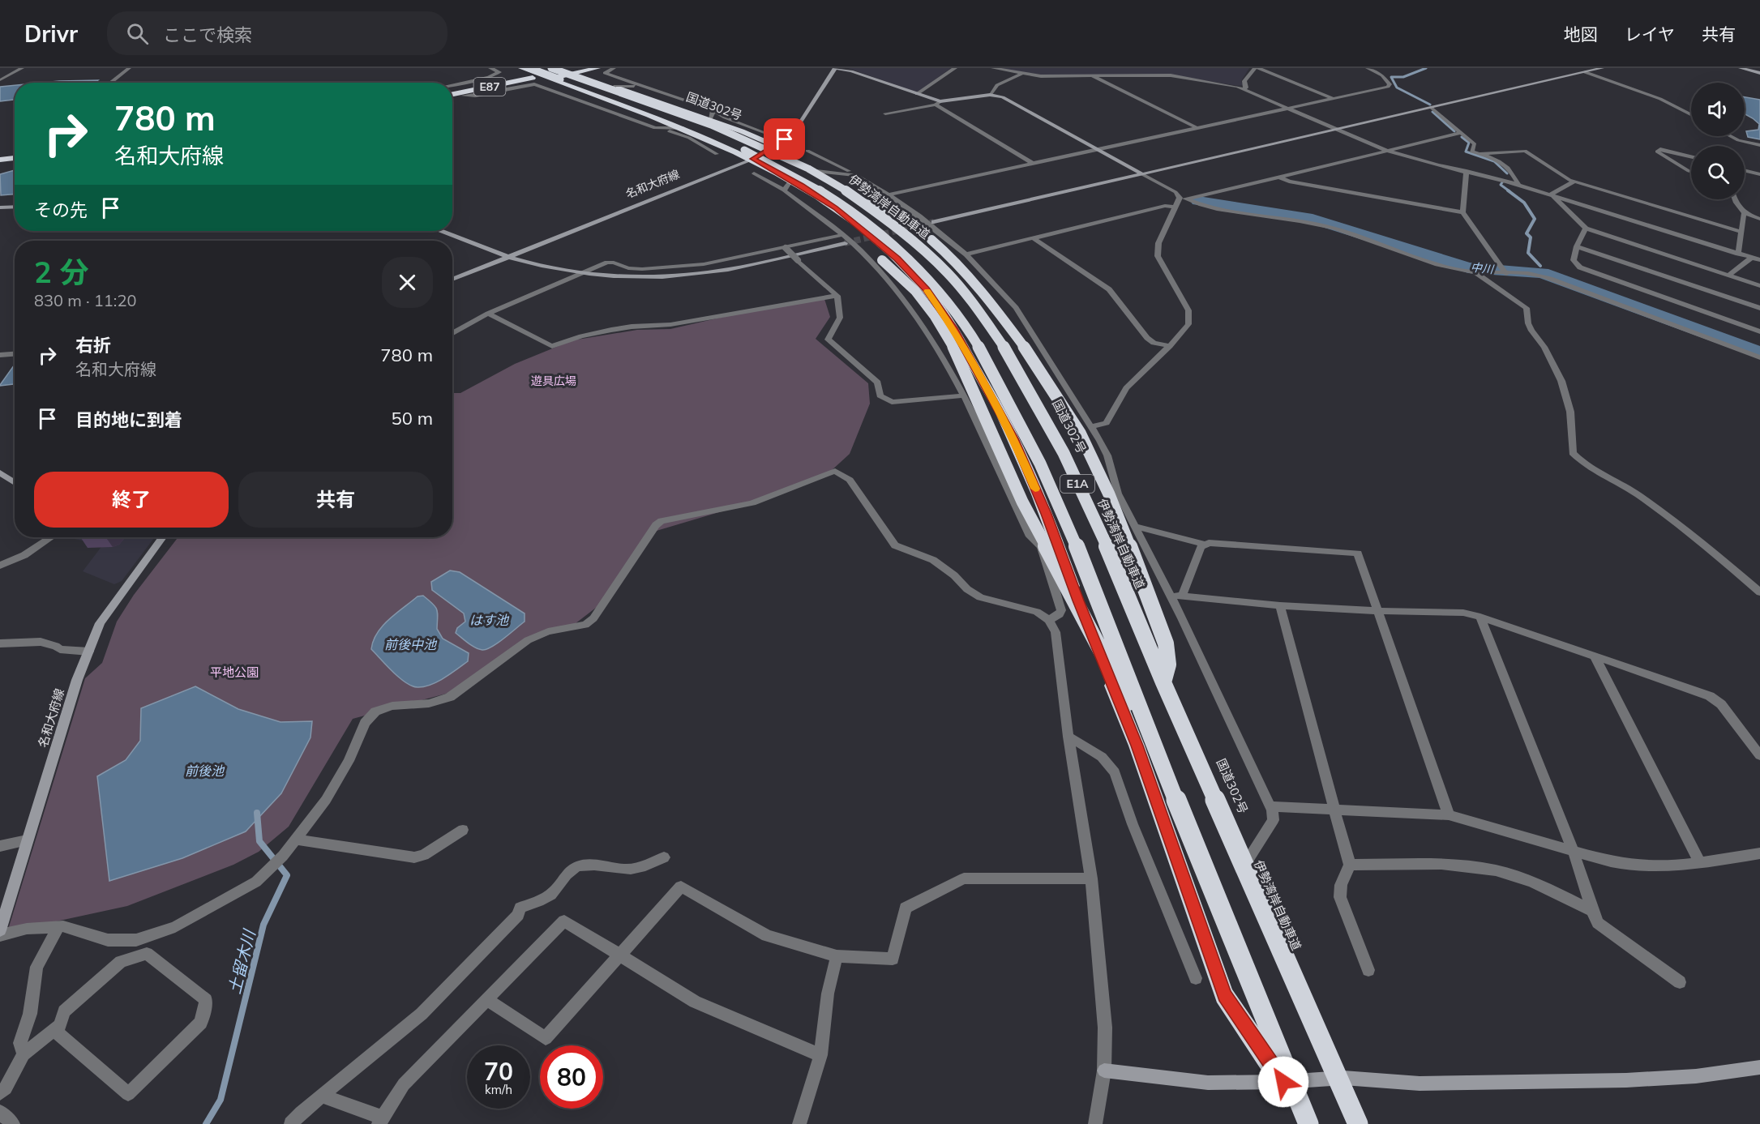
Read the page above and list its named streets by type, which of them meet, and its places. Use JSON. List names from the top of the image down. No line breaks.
{"streets":{"highway":["E87","国道302号","伊勢湾岸自動車道","E1A"],"street":["名和大府線"]},"crossings":[["E87","国道302号"],["E87","E1A"],["国道302号","名和大府線"],["国道302号","伊勢湾岸自動車道"],["国道302号","E1A"]],"water":["中川","はす池","前後中池","前後池","土留木川"],"parks":["遊具広場","平地公園"],"page":{"header":"Drivr","search":"ここで検索","nav":["地図","レイヤ","共有"],"turn":["780 m","名和大府線"],"then":"その先","heading":["2 分","830 m · 11:20"],"list":[{"name":"右折","note":"名和大府線","value":"780 m"},{"name":"目的地に到着","value":"50 m"}],"buttons":["終了","共有"],"speed":"70 km/h","limit":"80"}}
